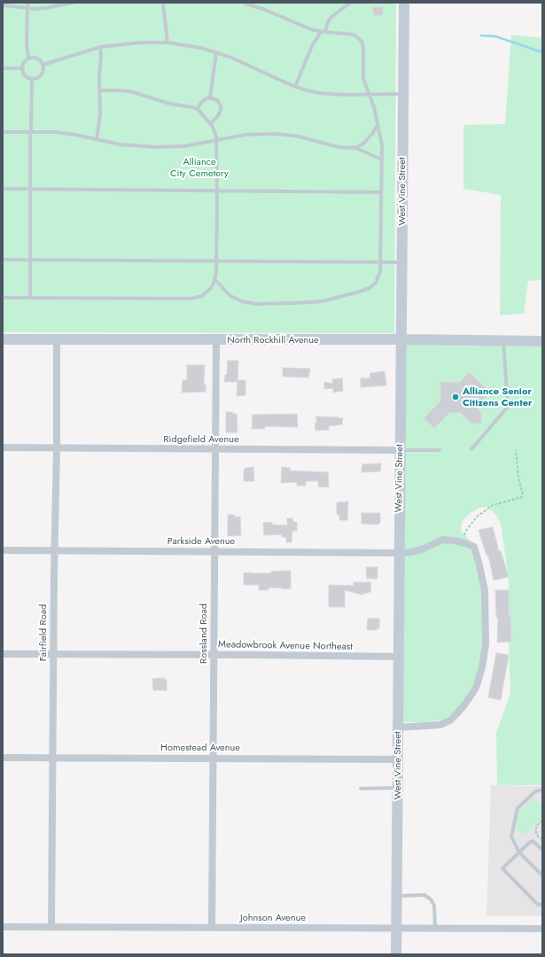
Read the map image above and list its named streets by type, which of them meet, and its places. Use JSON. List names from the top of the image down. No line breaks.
{"streets":{"street":["West Vine Street","North Rockhill Avenue","Ridgefield Avenue","Parkside Avenue","Fairfield Road","Rossland Road","Meadowbrook Avenue Northeast","Homestead Avenue","Johnson Avenue"]},"crossings":[["West Vine Street","North Rockhill Avenue"],["West Vine Street","Ridgefield Avenue"],["West Vine Street","Parkside Avenue"],["West Vine Street","Meadowbrook Avenue Northeast"],["West Vine Street","Homestead Avenue"],["West Vine Street","Johnson Avenue"],["North Rockhill Avenue","Fairfield Road"],["North Rockhill Avenue","Rossland Road"],["Ridgefield Avenue","Fairfield Road"],["Ridgefield Avenue","Rossland Road"],["Parkside Avenue","Fairfield Road"],["Parkside Avenue","Rossland Road"],["Fairfield Road","Meadowbrook Avenue Northeast"],["Fairfield Road","Homestead Avenue"],["Fairfield Road","Johnson Avenue"],["Rossland Road","Meadowbrook Avenue Northeast"],["Rossland Road","Homestead Avenue"],["Rossland Road","Johnson Avenue"]],"parks":["Alliance City Cemetery"],"places":["Alliance Senior Citizens Center"]}
